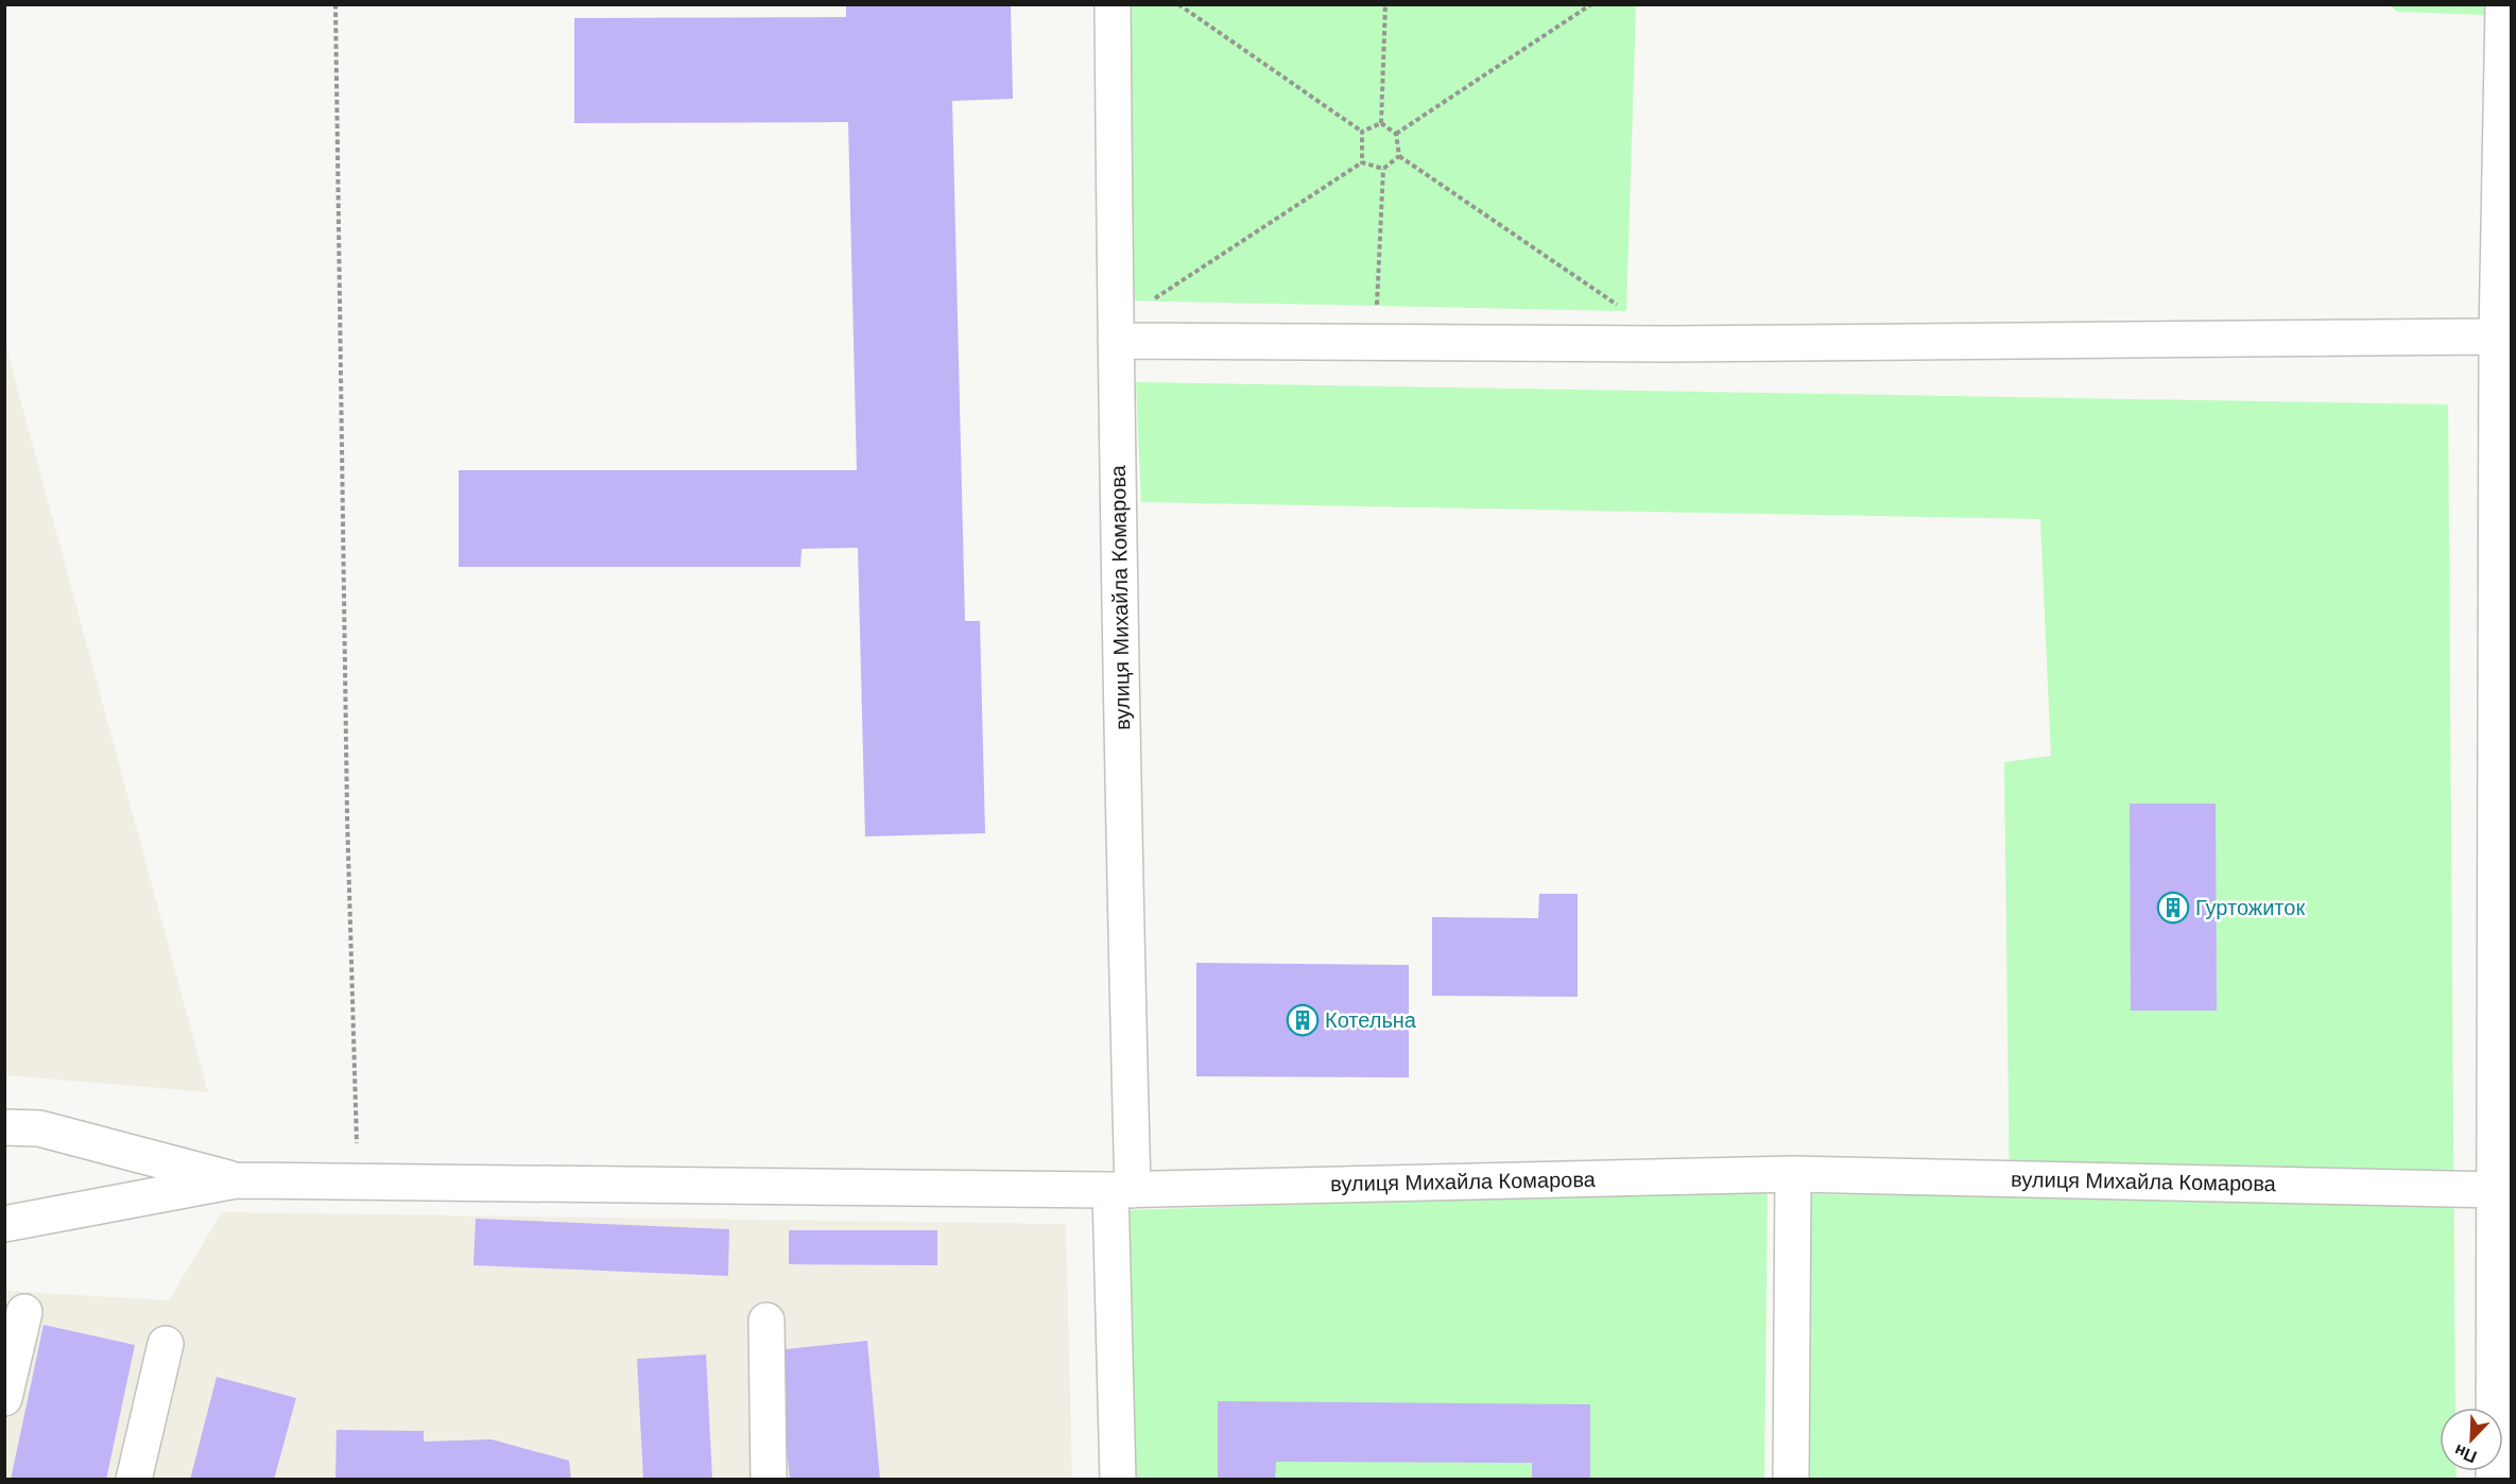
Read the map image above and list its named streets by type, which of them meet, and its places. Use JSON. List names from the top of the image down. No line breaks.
{"streets":{"street":["вулиця Михайла Комарова"]},"places":{"building":["Гуртожиток","Котельна"]},"north":"bottom left"}
